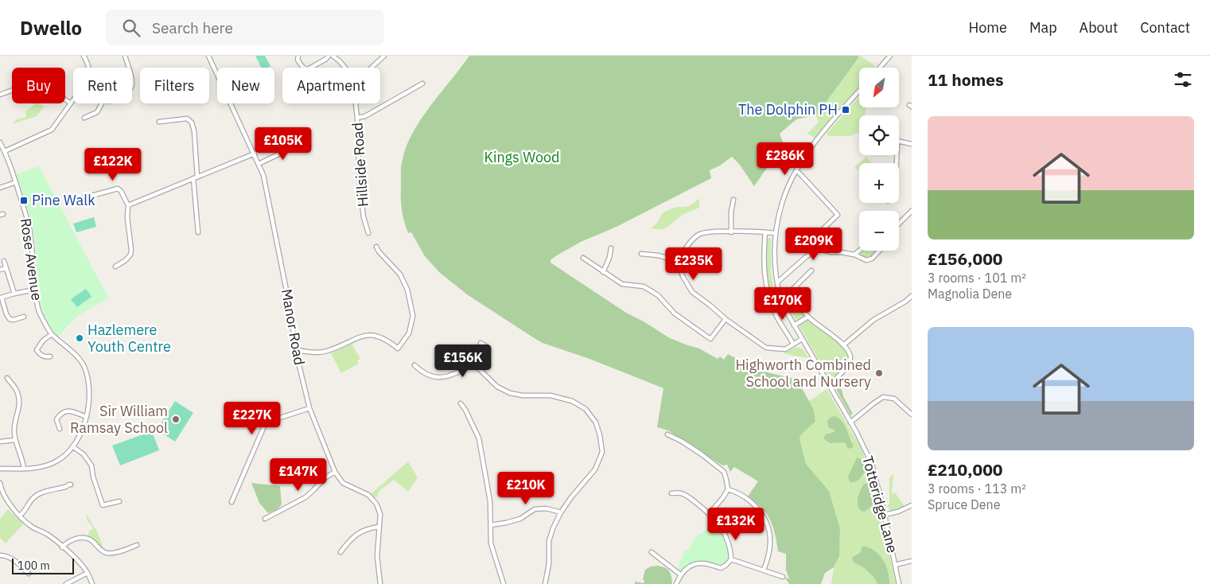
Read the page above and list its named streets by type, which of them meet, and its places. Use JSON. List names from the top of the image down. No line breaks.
{"streets":{"street":["Hillside Road","Rose Avenue","Manor Road","Totteridge Lane"]},"parks":["Kings Wood"],"places":{"transit":["The Dolphin PH","Pine Walk"],"other":["Hazlemere Youth Centre","Highworth Combined School and Nursery","Sir William Ramsay School"]},"scale_bar":"100 m","north":"bottom left","page":{"header":"Dwello","search":"Search here","nav":["Home","Map","About","Contact"],"heading":"11 homes","map_buttons":["+","−"],"chip":["Buy","Rent","Filters","New","Apartment"],"list":[{"name":"£156,000","note":"3 rooms · 101 m² · Magnolia Dene"},{"name":"£210,000","note":"3 rooms · 113 m² · Spruce Dene"}],"price":["£105K","£286K","£122K","£209K","£235K","£170K","£156K","£227K","£147K","£210K","£132K"],"scale":"100 m"}}
